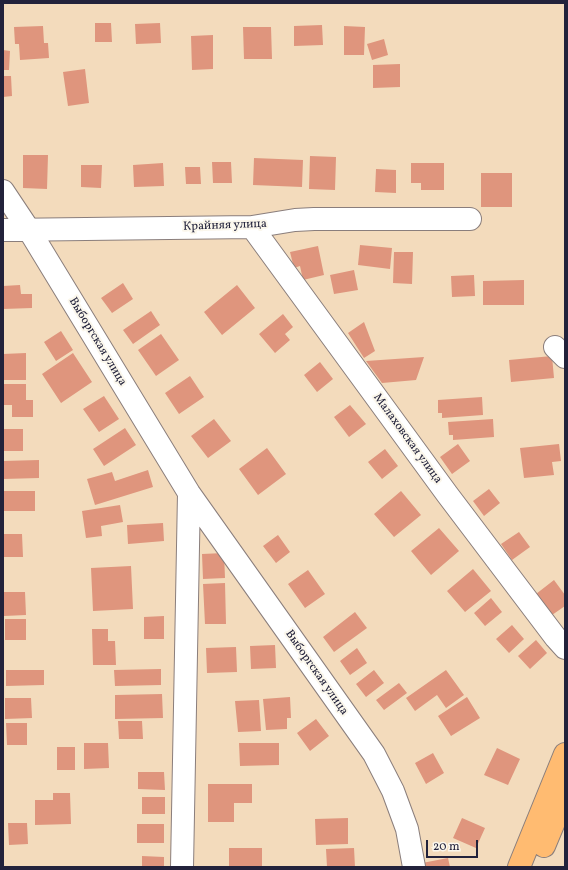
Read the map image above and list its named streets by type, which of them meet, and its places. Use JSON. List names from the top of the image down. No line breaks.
{"streets":{"street":["Крайняя улица","Выборгская улица","Малаховская улица"]},"crossings":[["Крайняя улица","Выборгская улица"],["Крайняя улица","Малаховская улица"]],"scale_bar":"20 m"}
